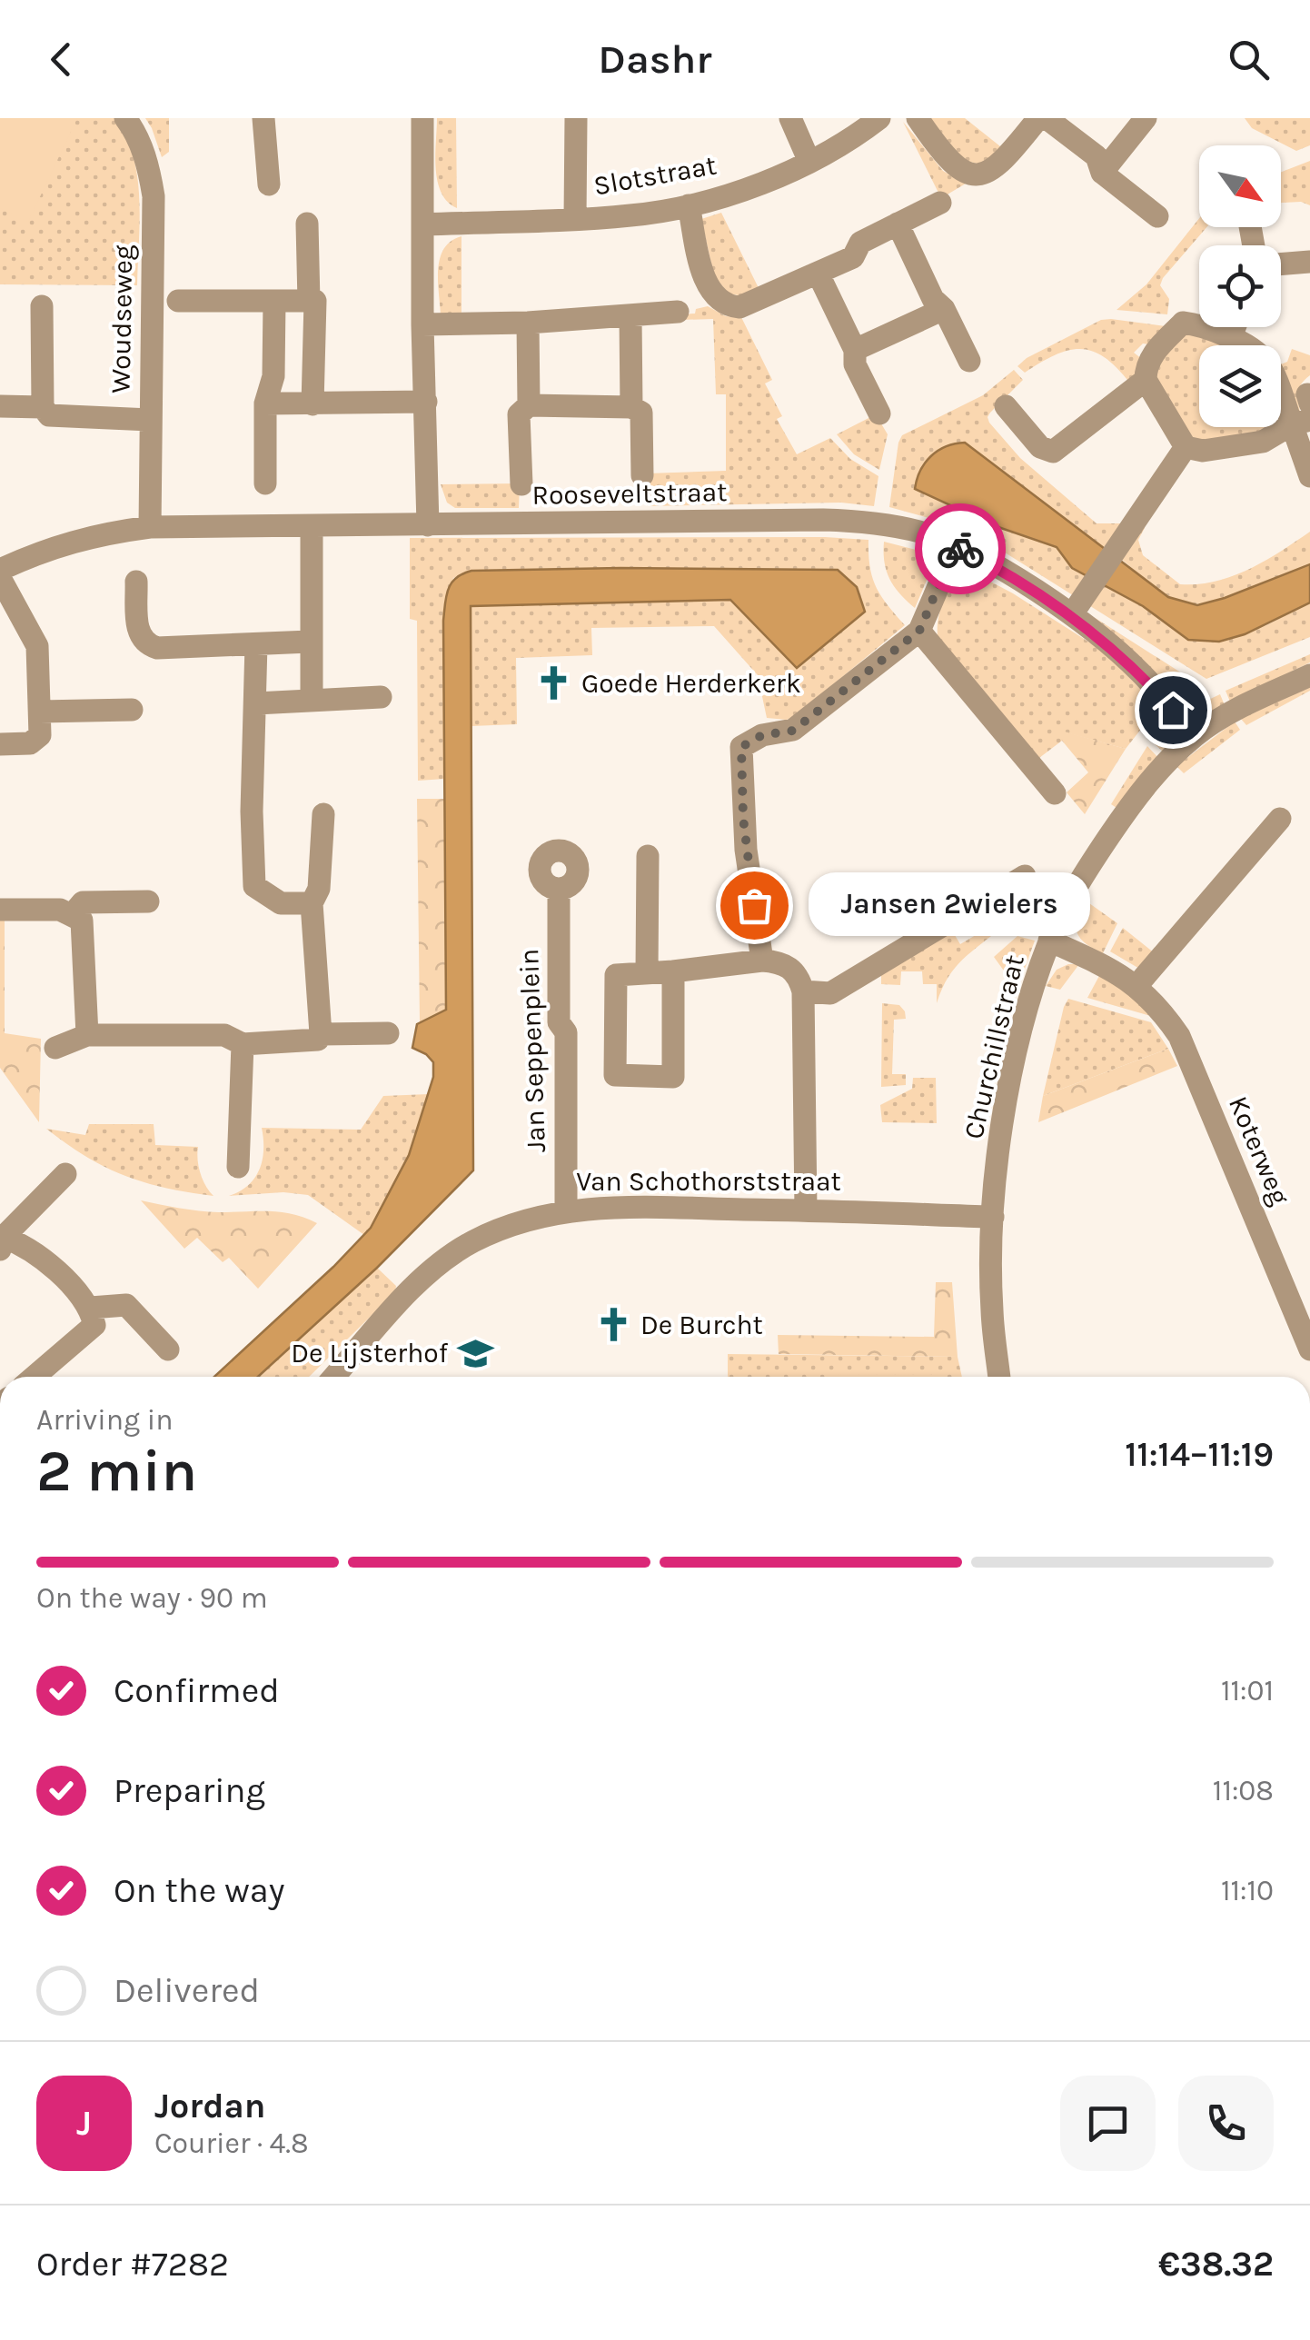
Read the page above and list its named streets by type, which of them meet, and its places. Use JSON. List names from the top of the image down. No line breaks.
{"streets":{"street":["Slotstraat","Woudseweg","Rooseveltstraat","Churchillstraat","Jan Seppenplein","Koterweg","Van Schothorststraat"]},"crossings":[["Woudseweg","Rooseveltstraat"],["Rooseveltstraat","Churchillstraat"],["Churchillstraat","Koterweg"],["Churchillstraat","Van Schothorststraat"],["Jan Seppenplein","Van Schothorststraat"]],"places":{"church":["Goede Herderkerk","De Burcht"],"other":["Jansen 2wielers"],"school or university":["De Lijsterhof"]},"north":"bottom right","page":{"header":"Dashr","bubble":"Jansen 2wielers","heading":["2 min","Arriving in","11:14–11:19"],"panel":["Jordan","Courier · 4.8","Order #7282","€38.32"],"bar":"On the way · 90 m","list":[["Confirmed","11:01"],["Preparing","11:08"],["On the way","11:10"],"Delivered"],"round":"J"}}
